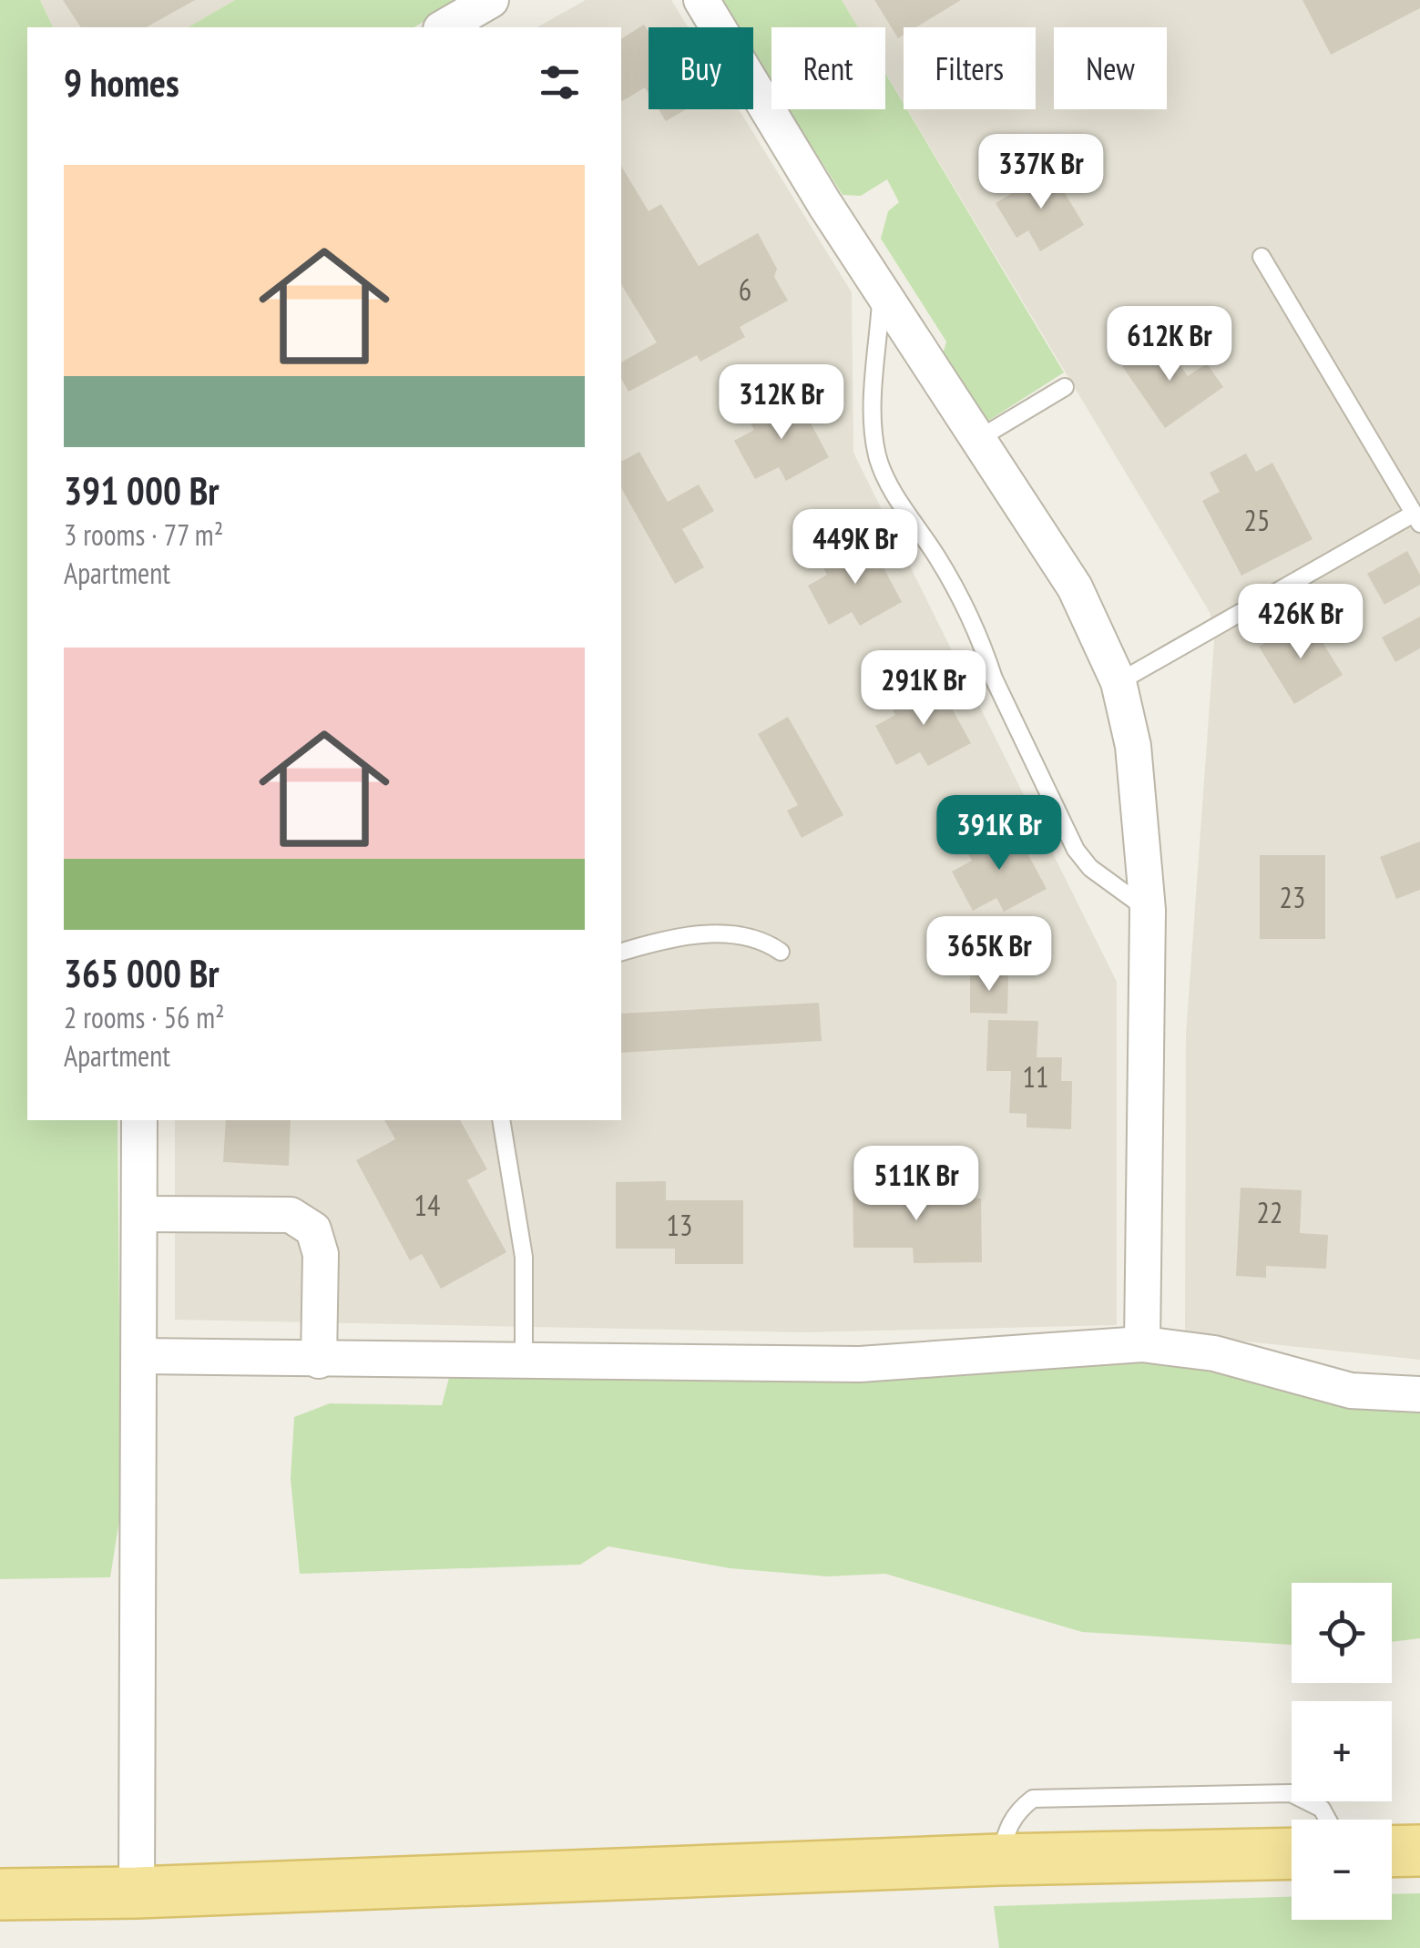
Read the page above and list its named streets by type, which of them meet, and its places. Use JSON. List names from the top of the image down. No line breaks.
{"house_numbers":["6","25","23","11","14","22","13"],"page":{"chip":["Buy","Rent","Filters","New"],"heading":"9 homes","price":["337K Br","612K Br","312K Br","449K Br","426K Br","291K Br","391K Br","365K Br","511K Br"],"list":[{"name":"391 000 Br","note":"3 rooms · 77 m² · Apartment"},{"name":"365 000 Br","note":"2 rooms · 56 m² · Apartment"}],"map_buttons":["+","−"]}}
